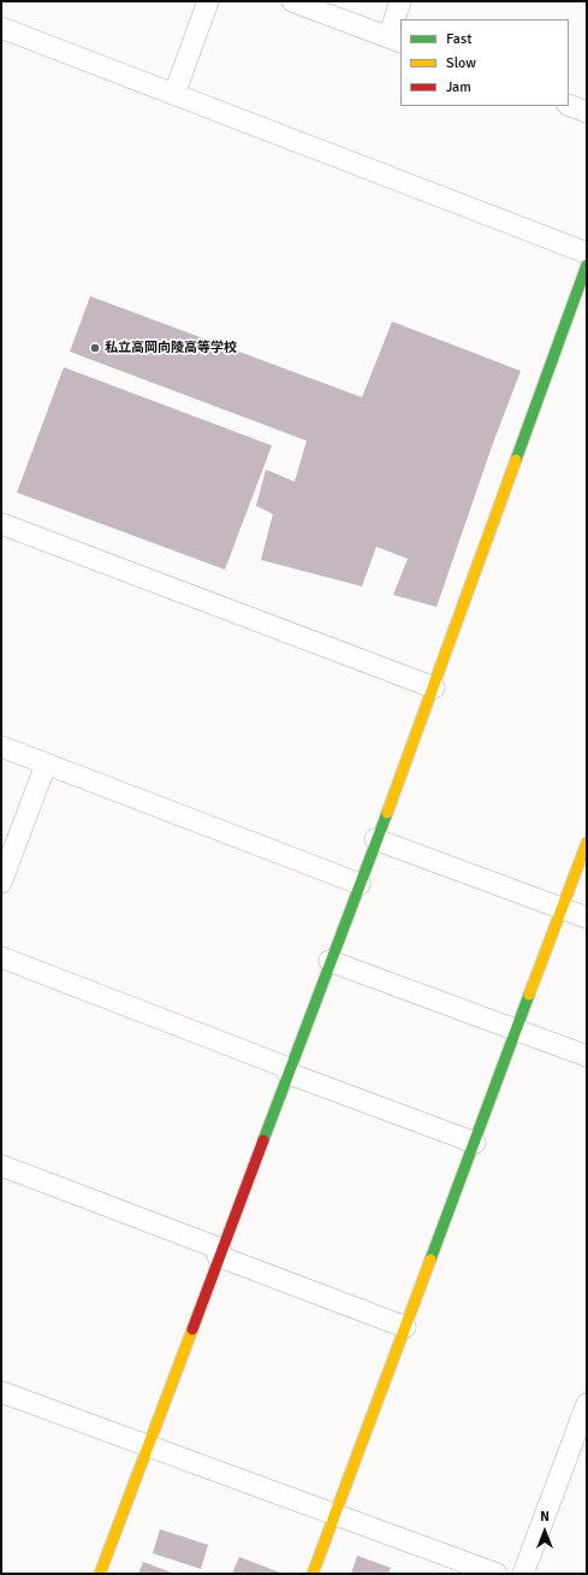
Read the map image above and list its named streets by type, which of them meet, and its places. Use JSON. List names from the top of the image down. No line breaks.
{"places":["私立高岡向陵高等学校"],"legend":["Fast","Slow","Jam"],"north":"top"}
